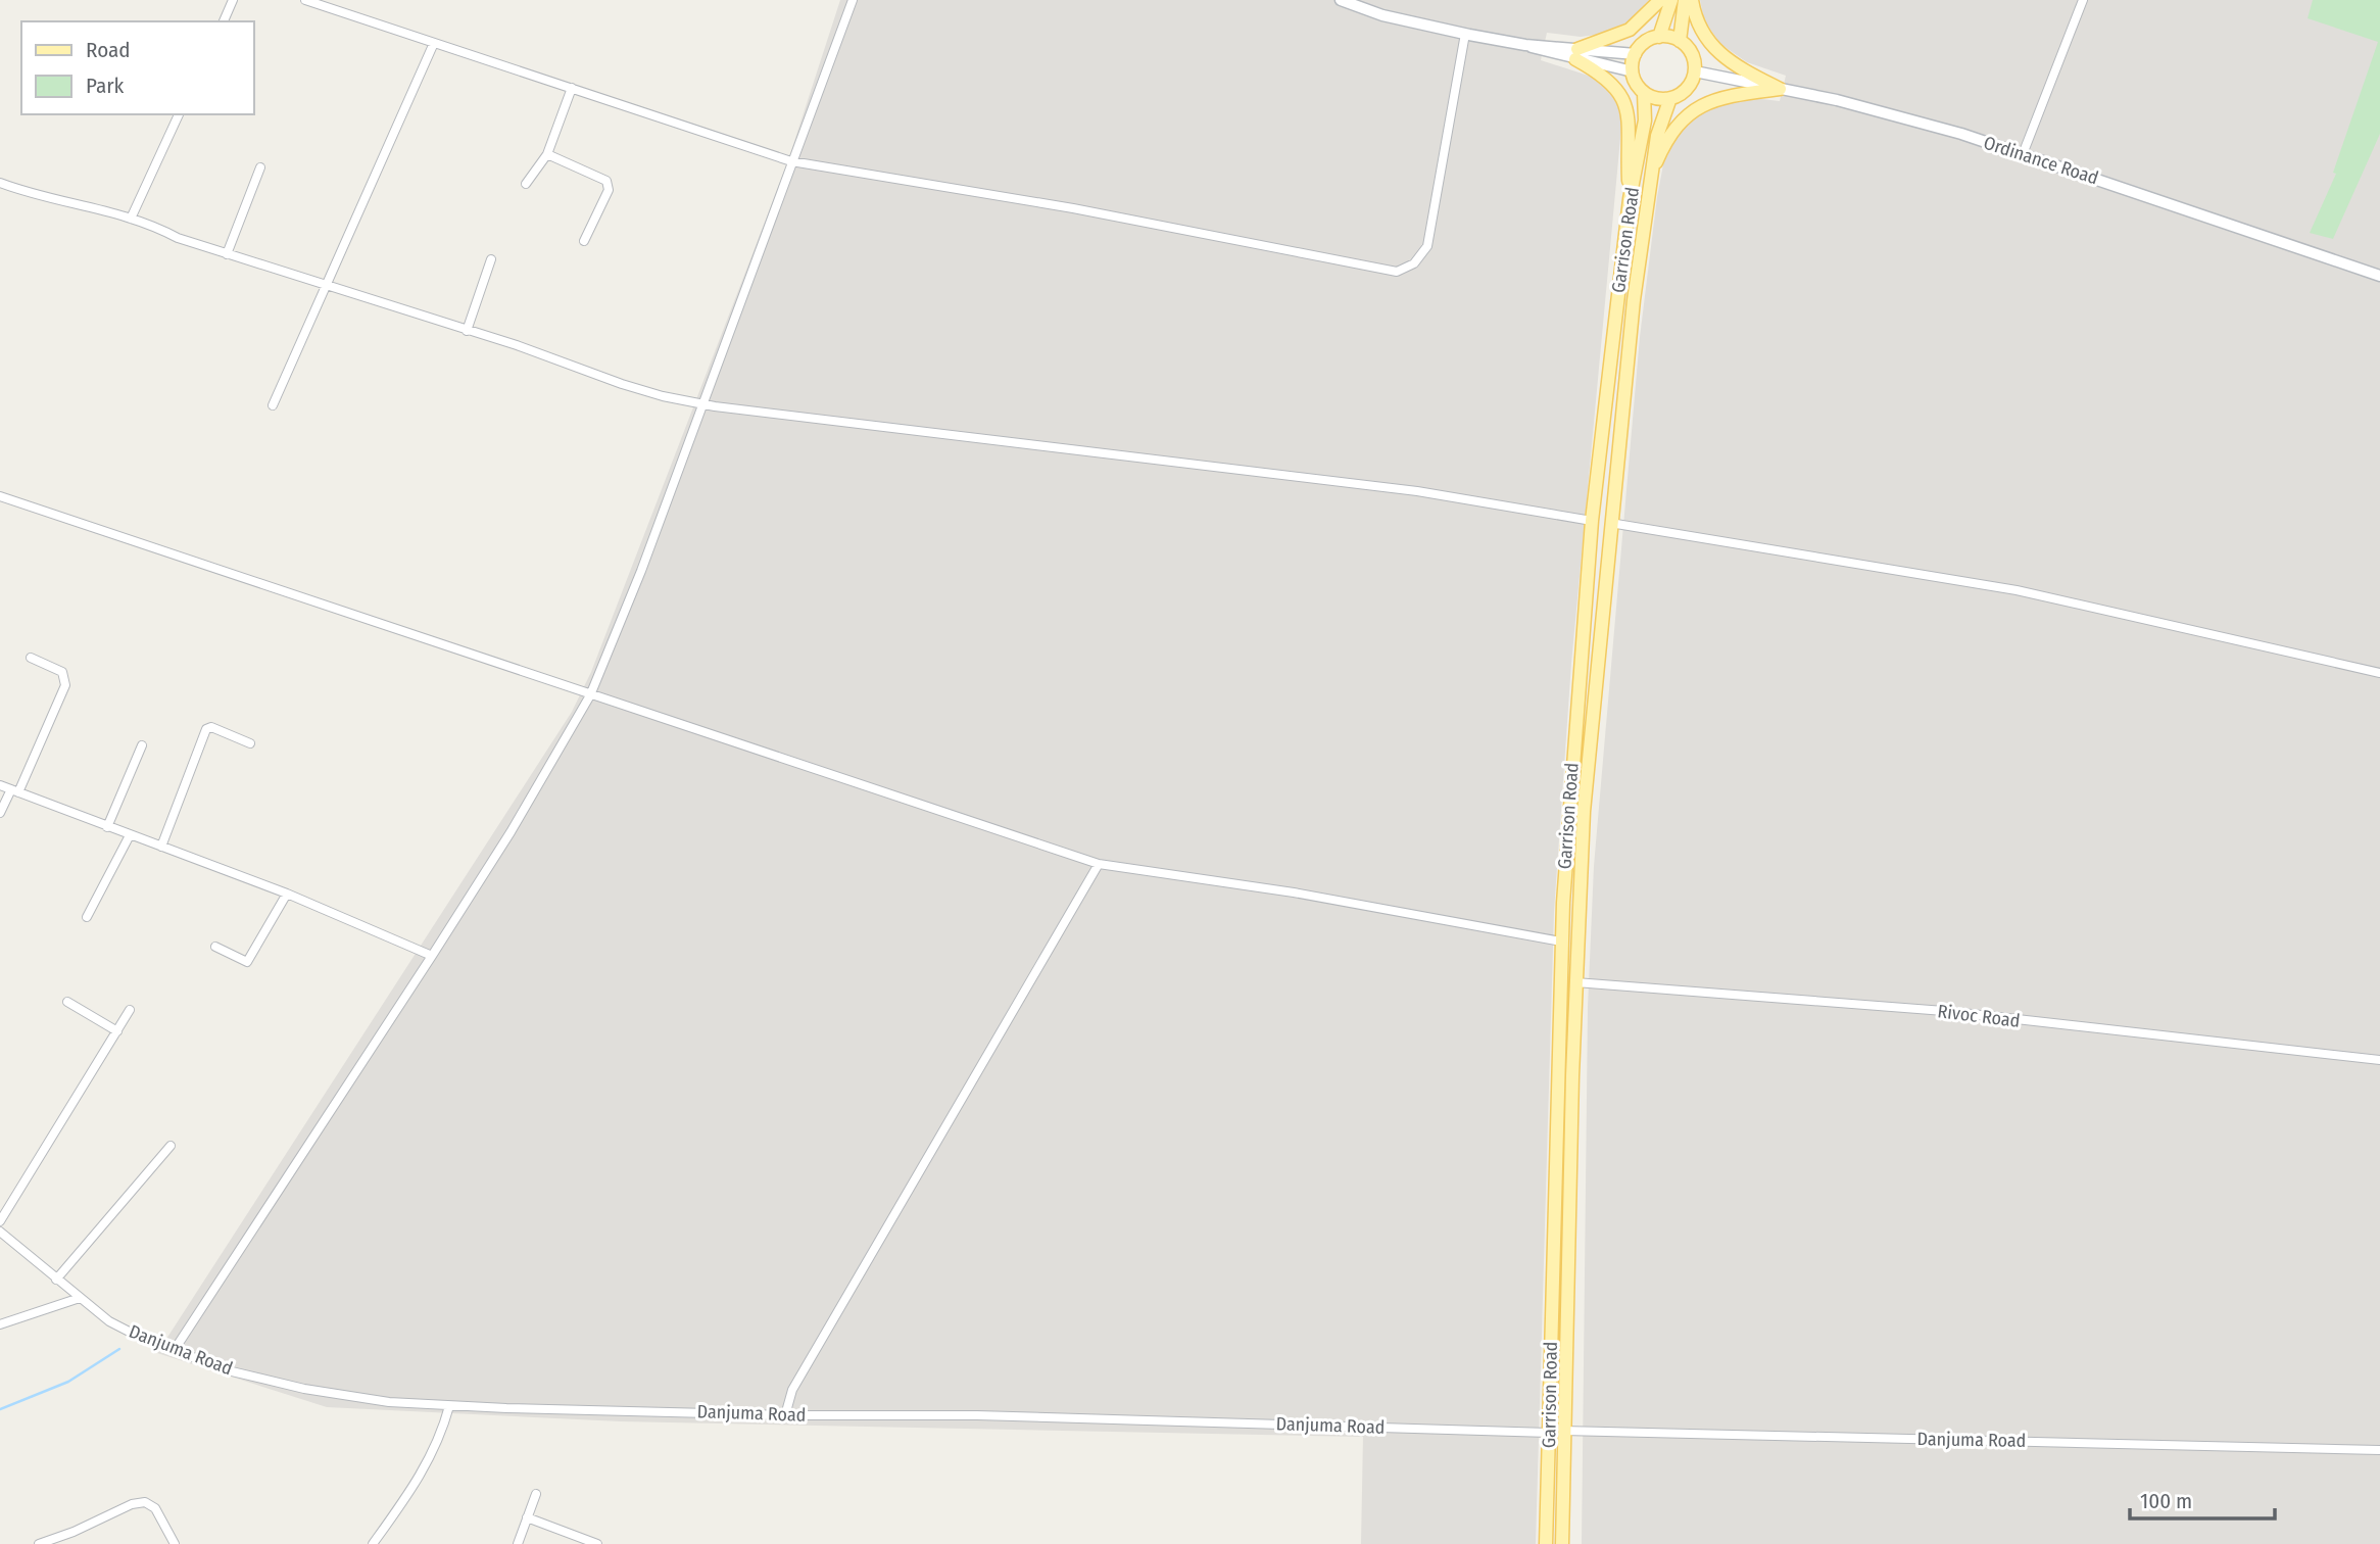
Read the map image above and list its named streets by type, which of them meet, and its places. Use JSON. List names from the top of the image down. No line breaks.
{"streets":{"main road":["Garrison Road"],"street":["Ordinance Road","Rivoc Road","Danjuma Road"]},"crossings":[["Ordinance Road","Garrison Road"],["Garrison Road","Rivoc Road"],["Garrison Road","Danjuma Road"]],"legend":["Road","Park"],"scale_bar":"100 m"}
